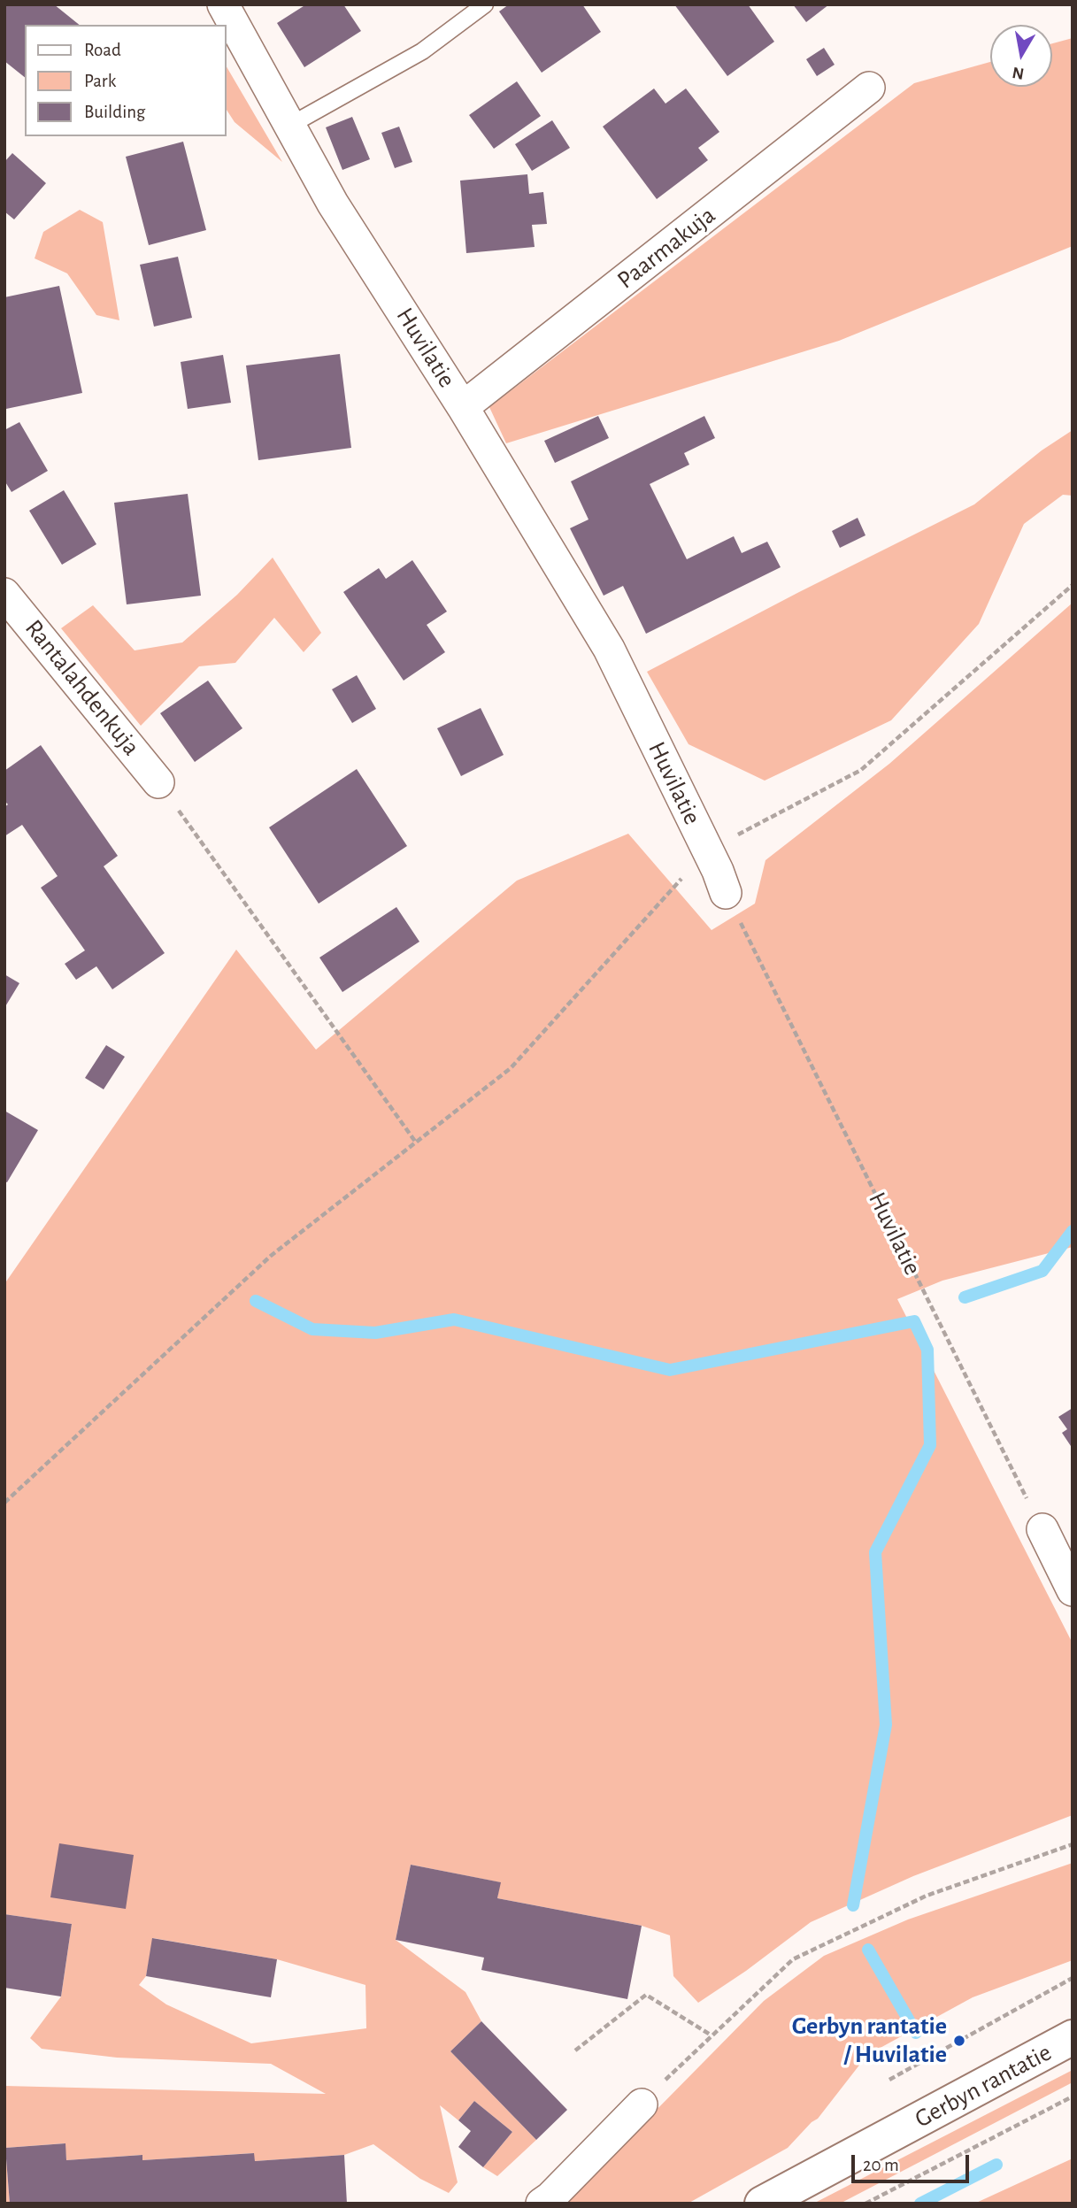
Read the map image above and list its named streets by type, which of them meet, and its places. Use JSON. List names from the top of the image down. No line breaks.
{"streets":{"main road":["Gerbyn rantatie"],"street":["Paarmakuja","Huvilatie","Rantalahdenkuja"]},"crossings":[["Paarmakuja","Huvilatie"]],"places":["Gerbyn rantatie / Huvilatie"],"legend":["Road","Park","Building"],"scale_bar":"20 m","north":"bottom"}
